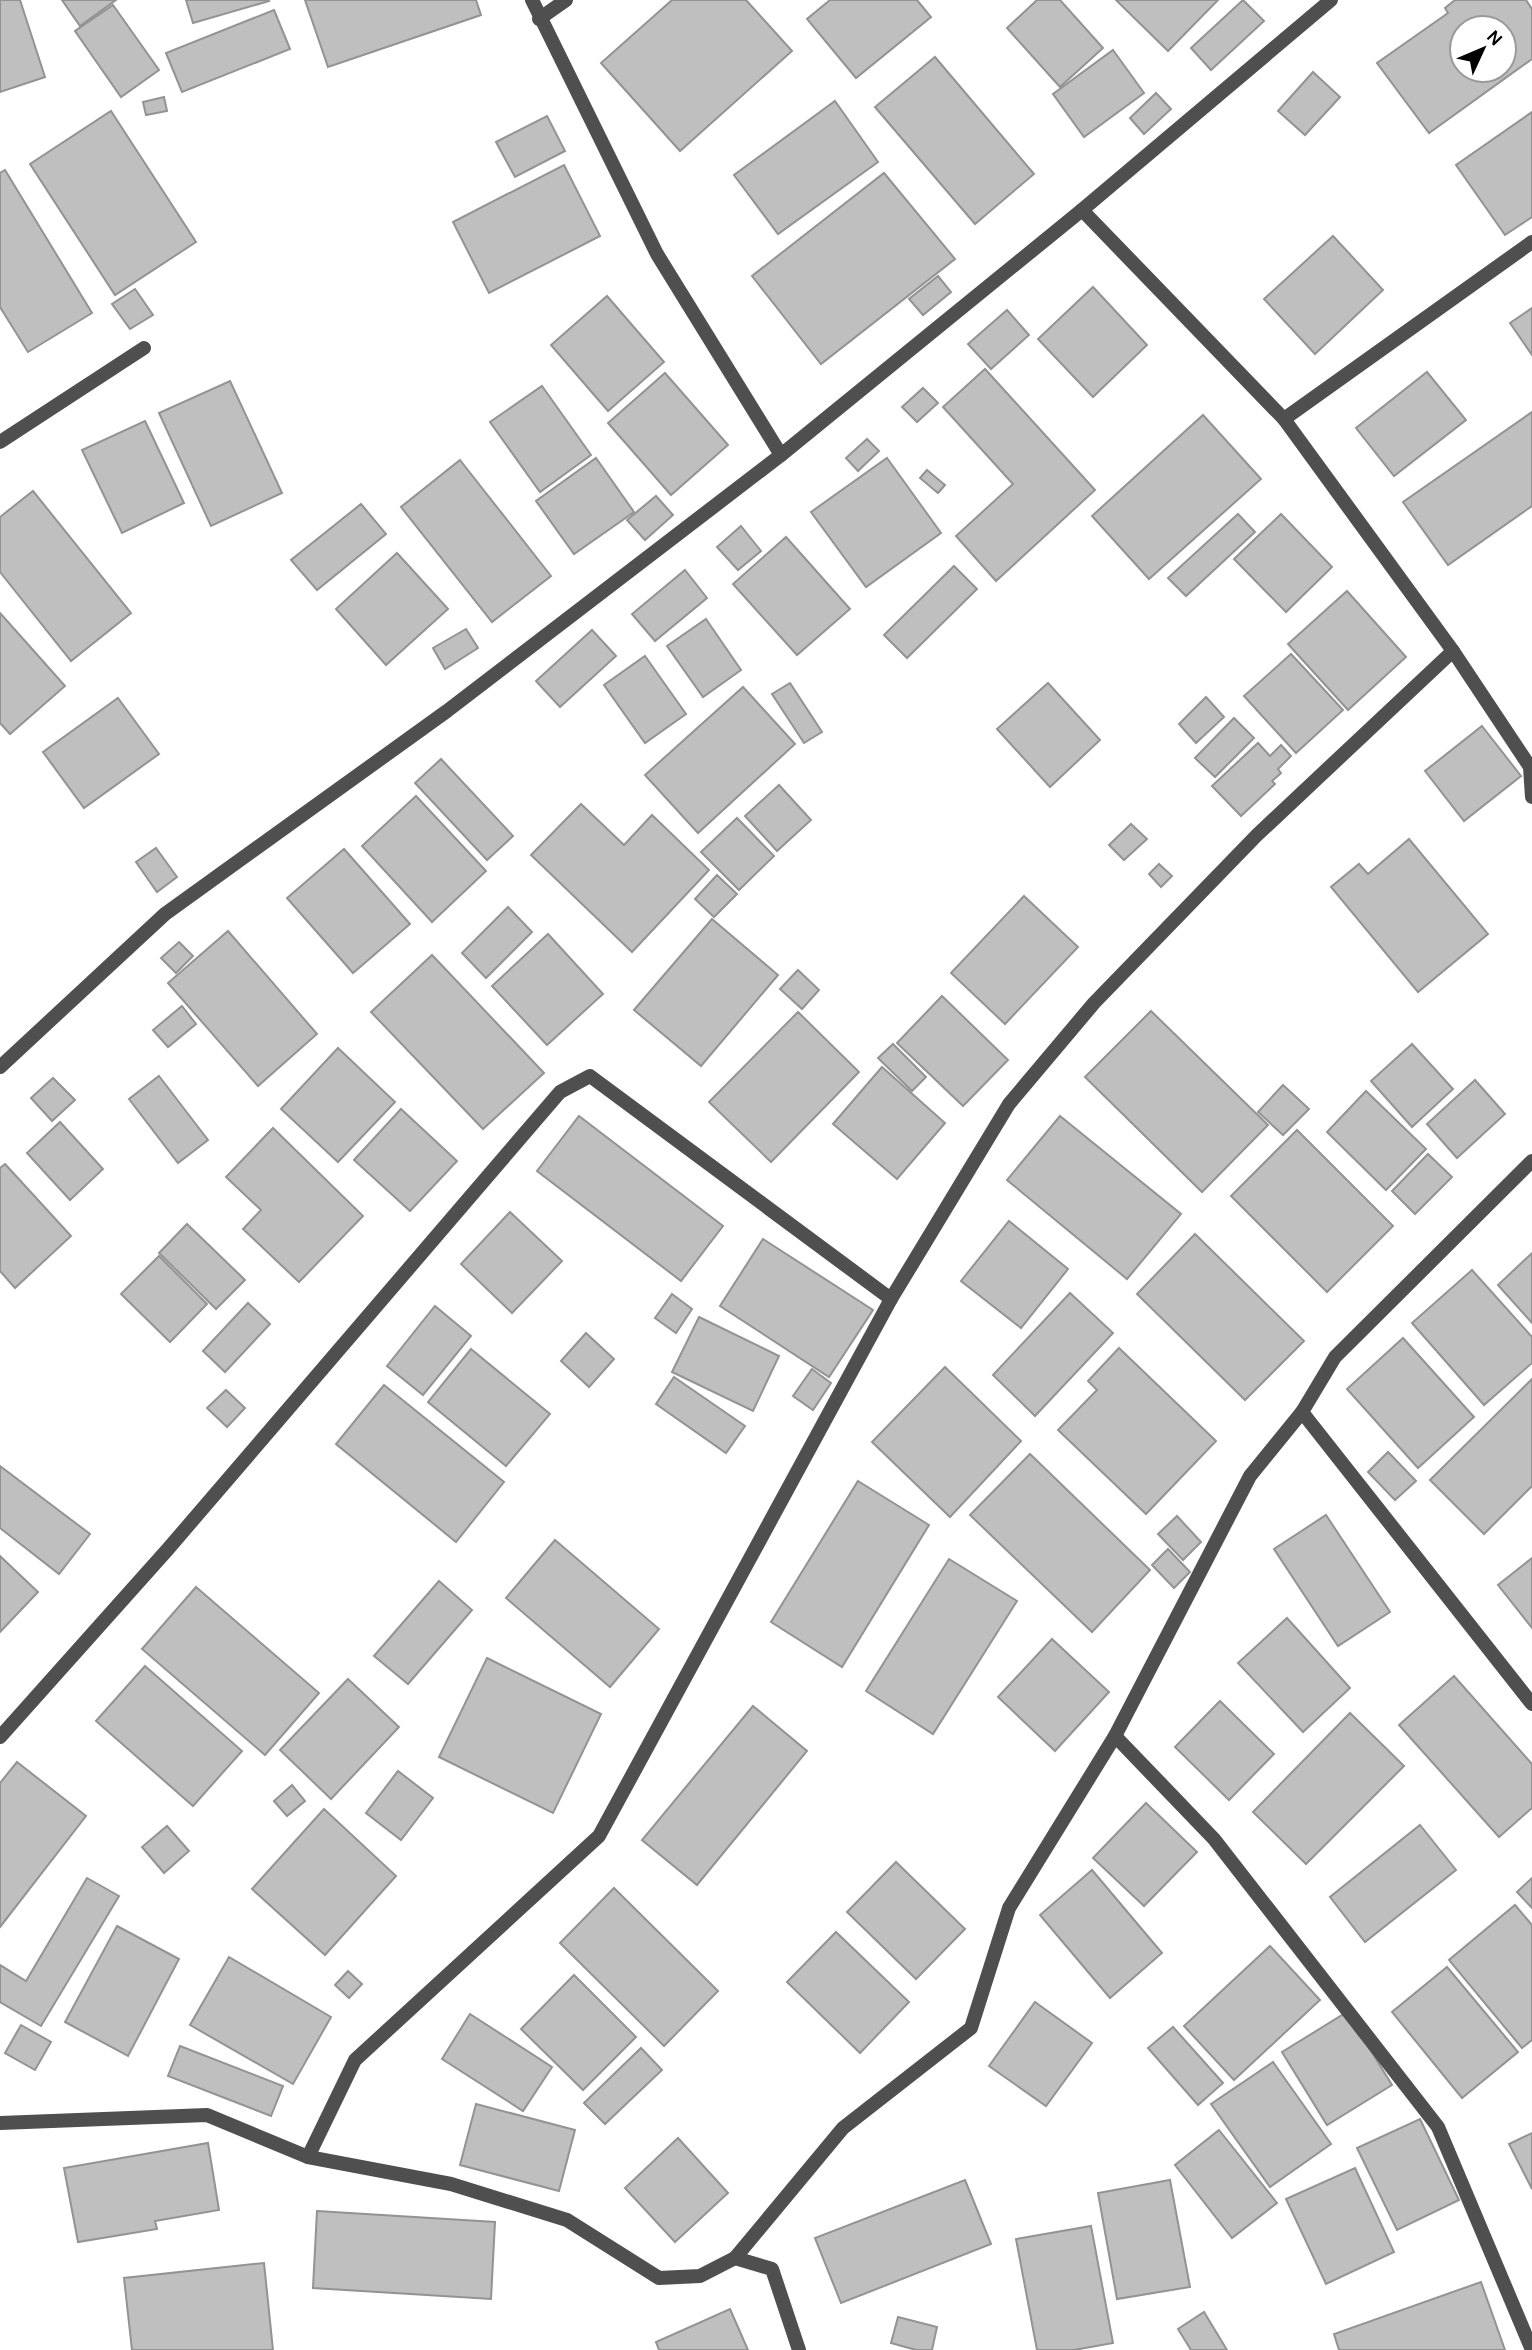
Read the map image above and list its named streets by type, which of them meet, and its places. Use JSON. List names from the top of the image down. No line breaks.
{"north":"top right"}
